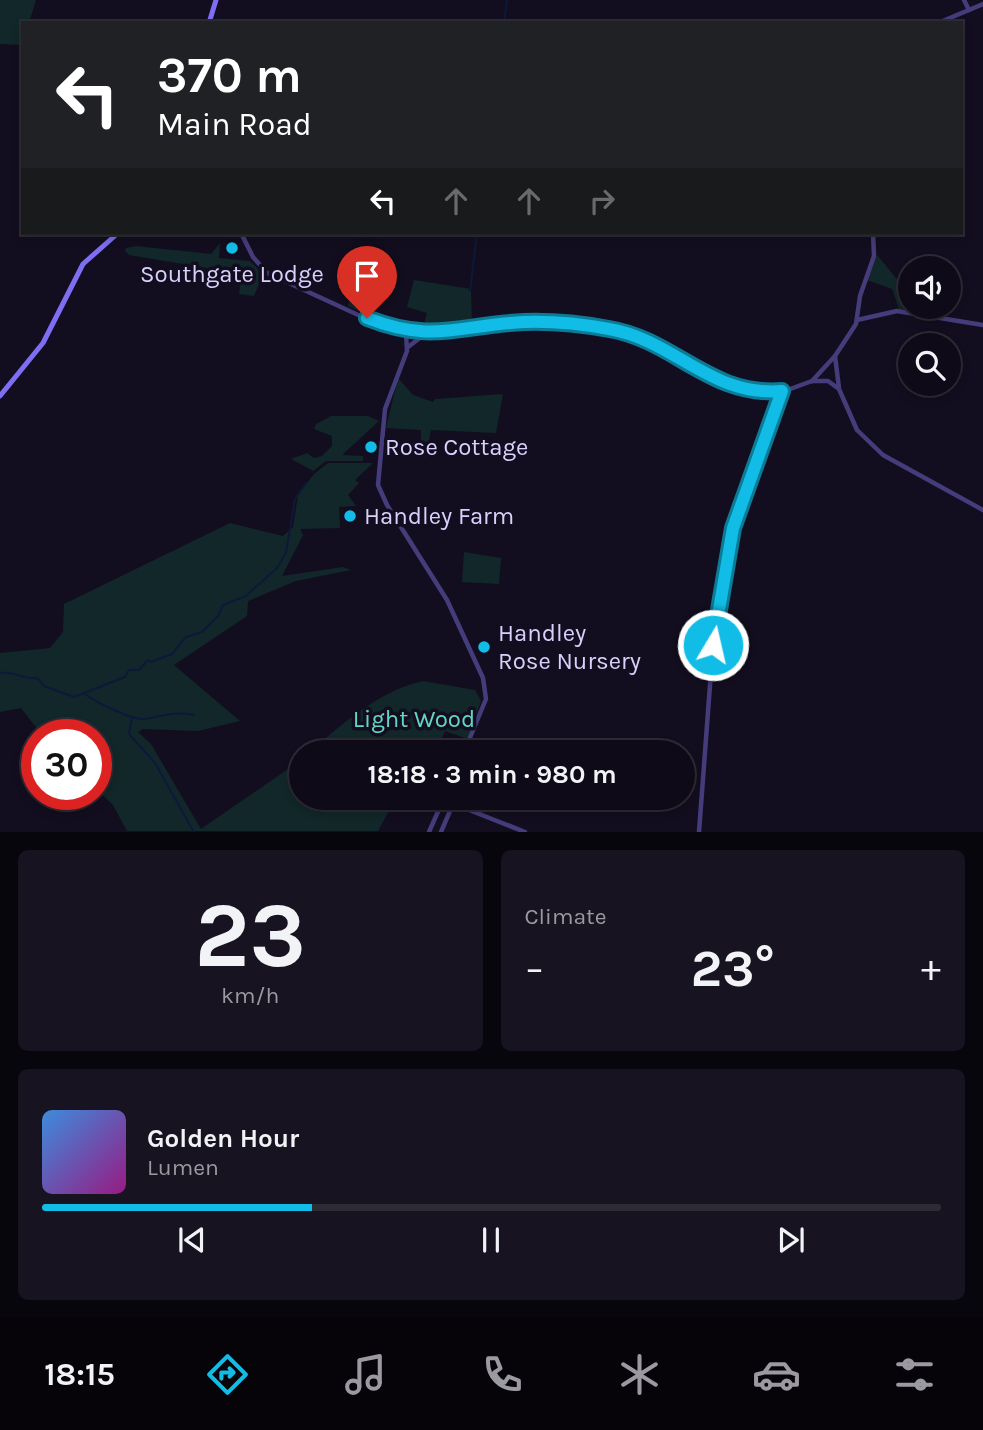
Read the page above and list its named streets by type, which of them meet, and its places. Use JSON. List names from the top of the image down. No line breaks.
{"parks":["Light Wood"],"places":["Southgate Lodge","Rose Cottage","Handley Farm","Handley Rose Nursery"],"page":{"turn":["370 m","Main Road"],"limit":"30","trip":"18:18 · 3 min · 980 m","tile":[["23","km/h"],"Climate"],"heat":["−","23°","+"],"song":["Golden Hour","Lumen"],"tabs":"18:15"}}
